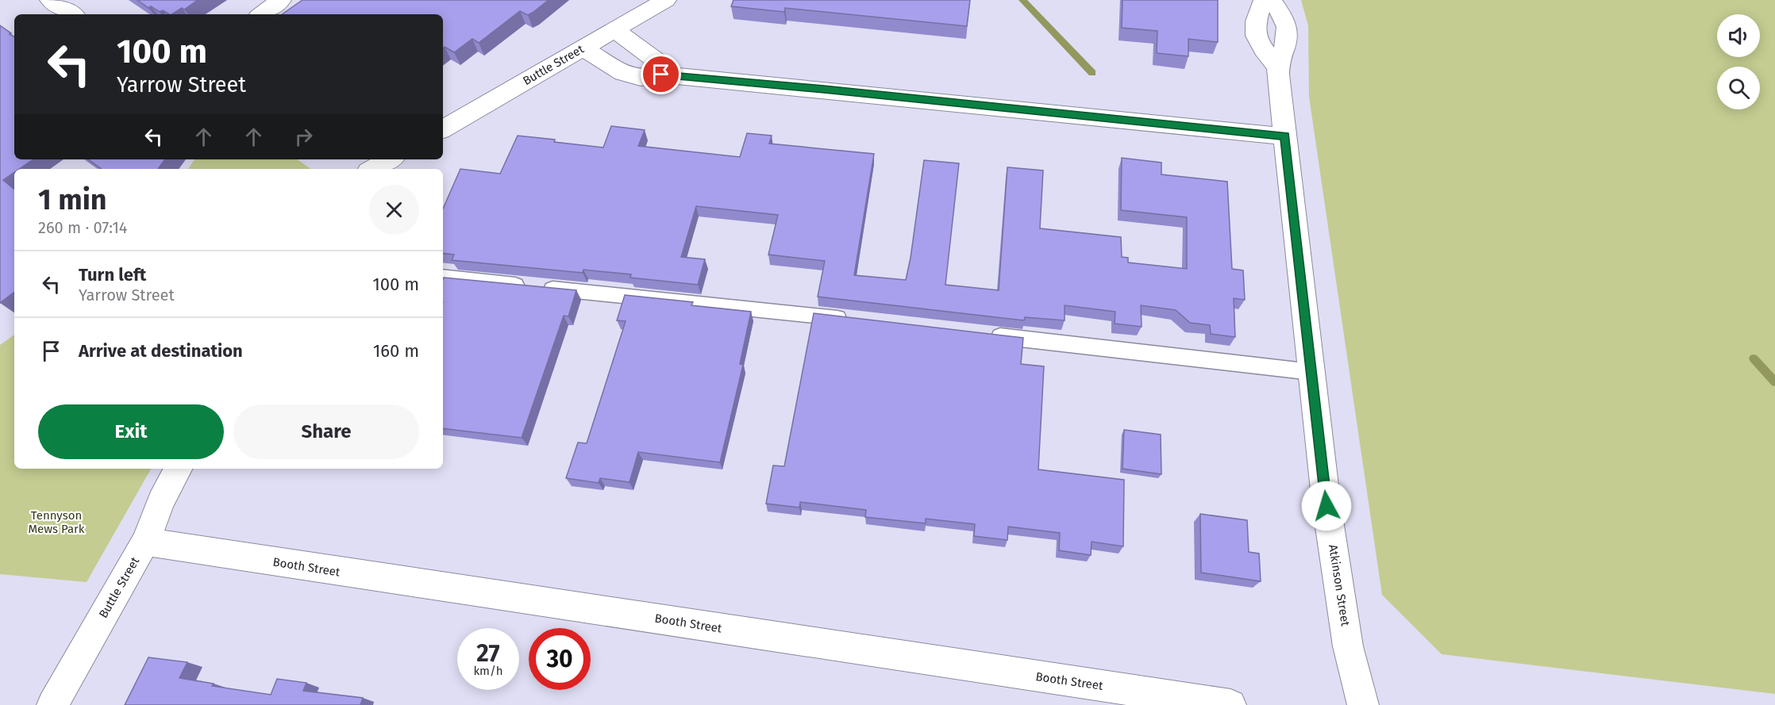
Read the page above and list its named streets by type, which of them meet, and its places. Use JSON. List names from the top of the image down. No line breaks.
{"streets":{"street":["Buttle Street","Booth Street","Atkinson Street"]},"crossings":[["Buttle Street","Booth Street"]],"parks":["Tennyson Mews Park"],"page":{"turn":["100 m","Yarrow Street"],"heading":["1 min","260 m · 07:14"],"list":[{"name":"Turn left","note":"Yarrow Street","value":"100 m"},{"name":"Arrive at destination","value":"160 m"}],"buttons":["Exit","Share"],"speed":"27 km/h","limit":"30"}}
